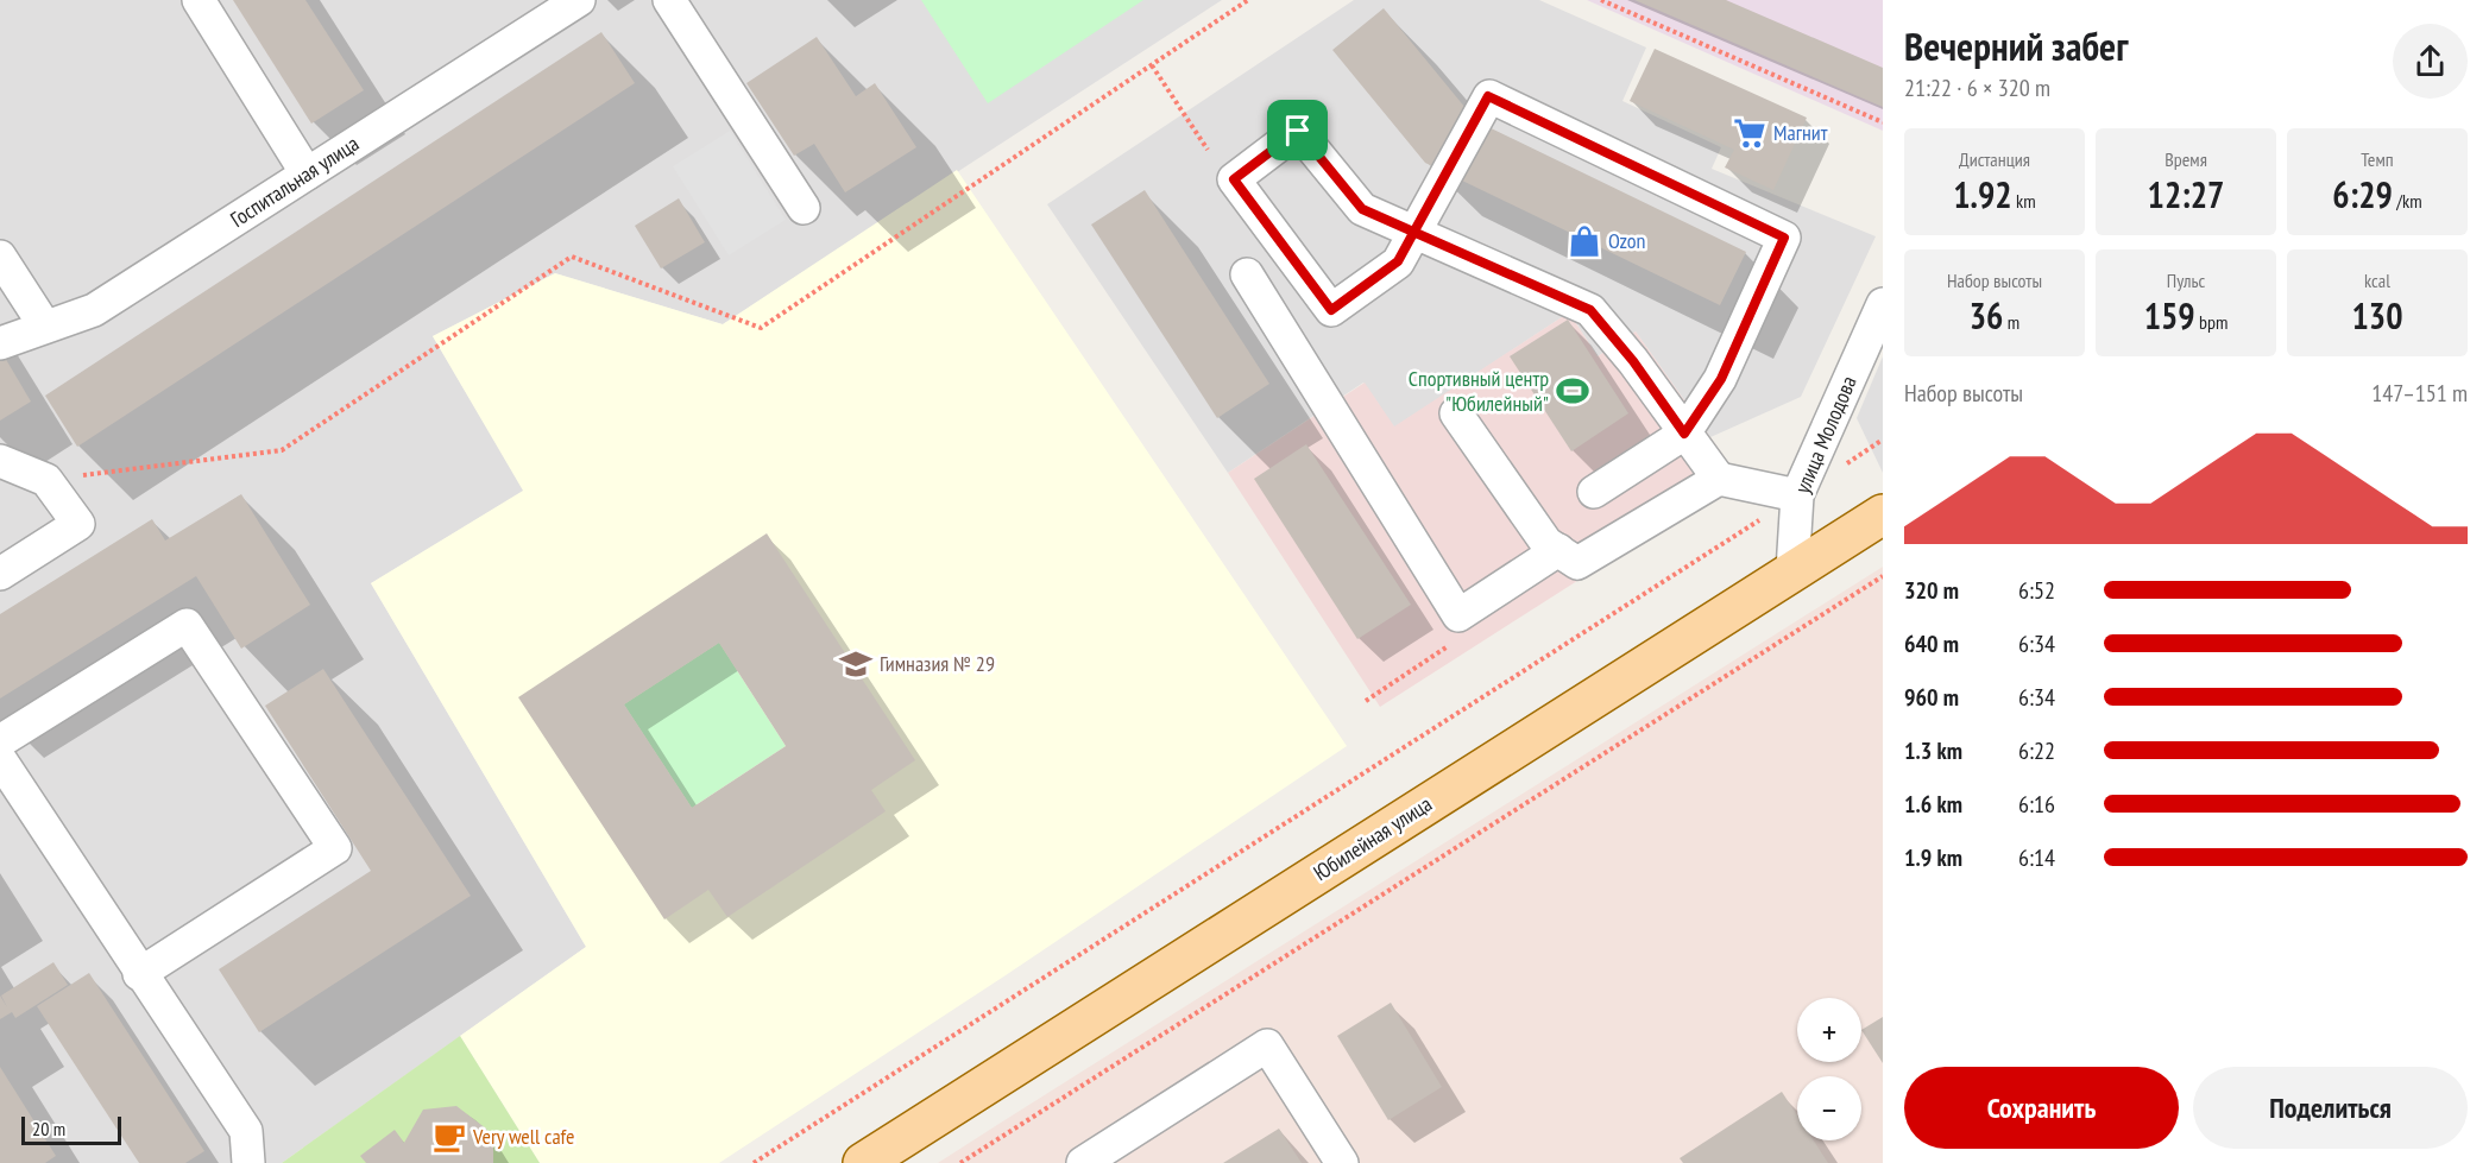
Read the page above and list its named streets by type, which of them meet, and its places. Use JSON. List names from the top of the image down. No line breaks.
{"streets":{"main road":["Юбилейная улица"],"street":["Госпитальная улица","улица Молодова"]},"crossings":[["улица Молодова","Юбилейная улица"]],"places":{"supermarket":["Магнит"],"shop":["Ozon"],"sports":["Спортивный центр \"Юбилейный\""],"school or university":["Гимназия № 29"],"cafe":["Very well cafe"]},"scale_bar":"20 m","page":{"heading":["Вечерний забег","21:22 · 6 × 320 m"],"stats":[["Дистанция","1.92 km"],["Время","12:27"],["Темп","6:29 /km"],["Набор высоты","36 m"],["Пульс","159 bpm"],["kcal","130"]],"chart":["Набор высоты","147–151 m"],"list":[{"name":"320 m","note":"6:52"},{"name":"640 m","note":"6:34"},{"name":"960 m","note":"6:34"},{"name":"1.3 km","note":"6:22"},{"name":"1.6 km","note":"6:16"},{"name":"1.9 km","note":"6:14"}],"map_buttons":["+","−"],"buttons":["Сохранить","Поделиться"],"scale":"20 m"}}
